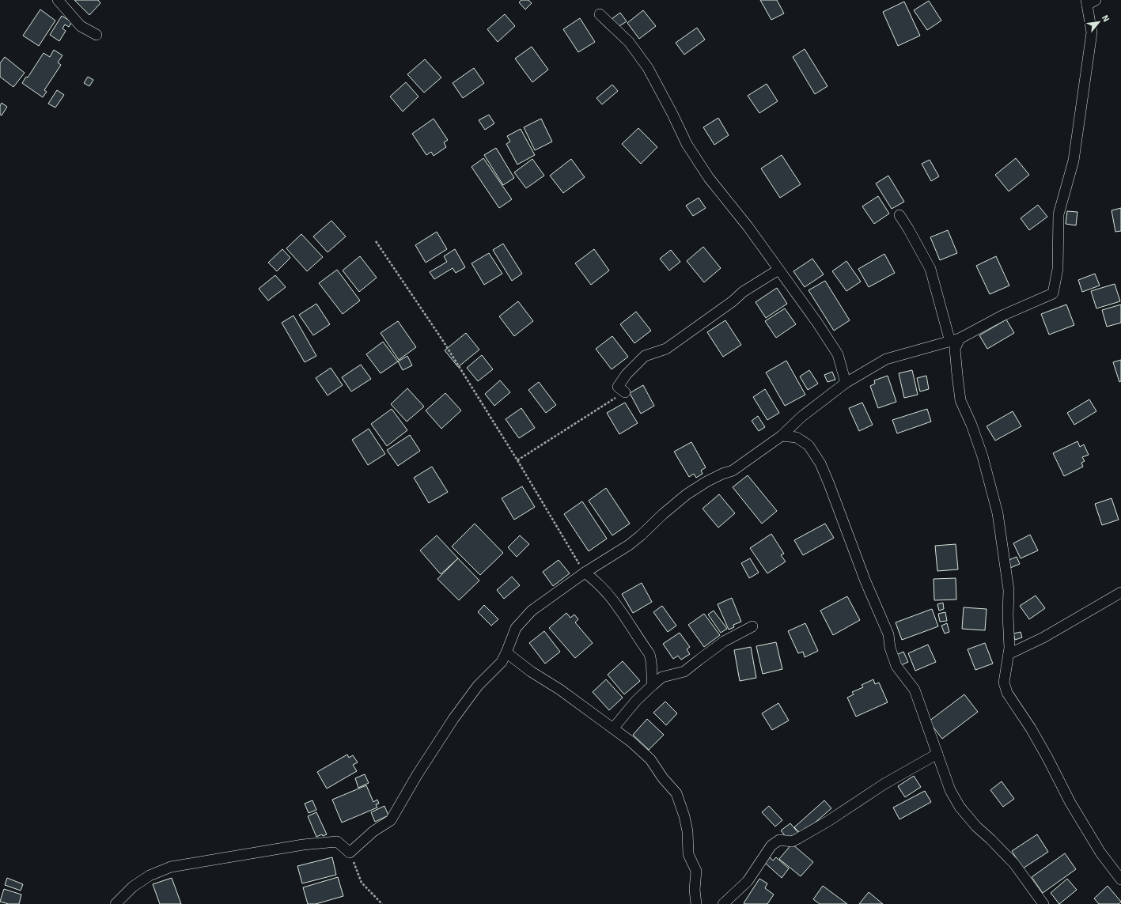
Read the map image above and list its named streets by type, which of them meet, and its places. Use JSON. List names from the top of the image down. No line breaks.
{"north":"top right"}
